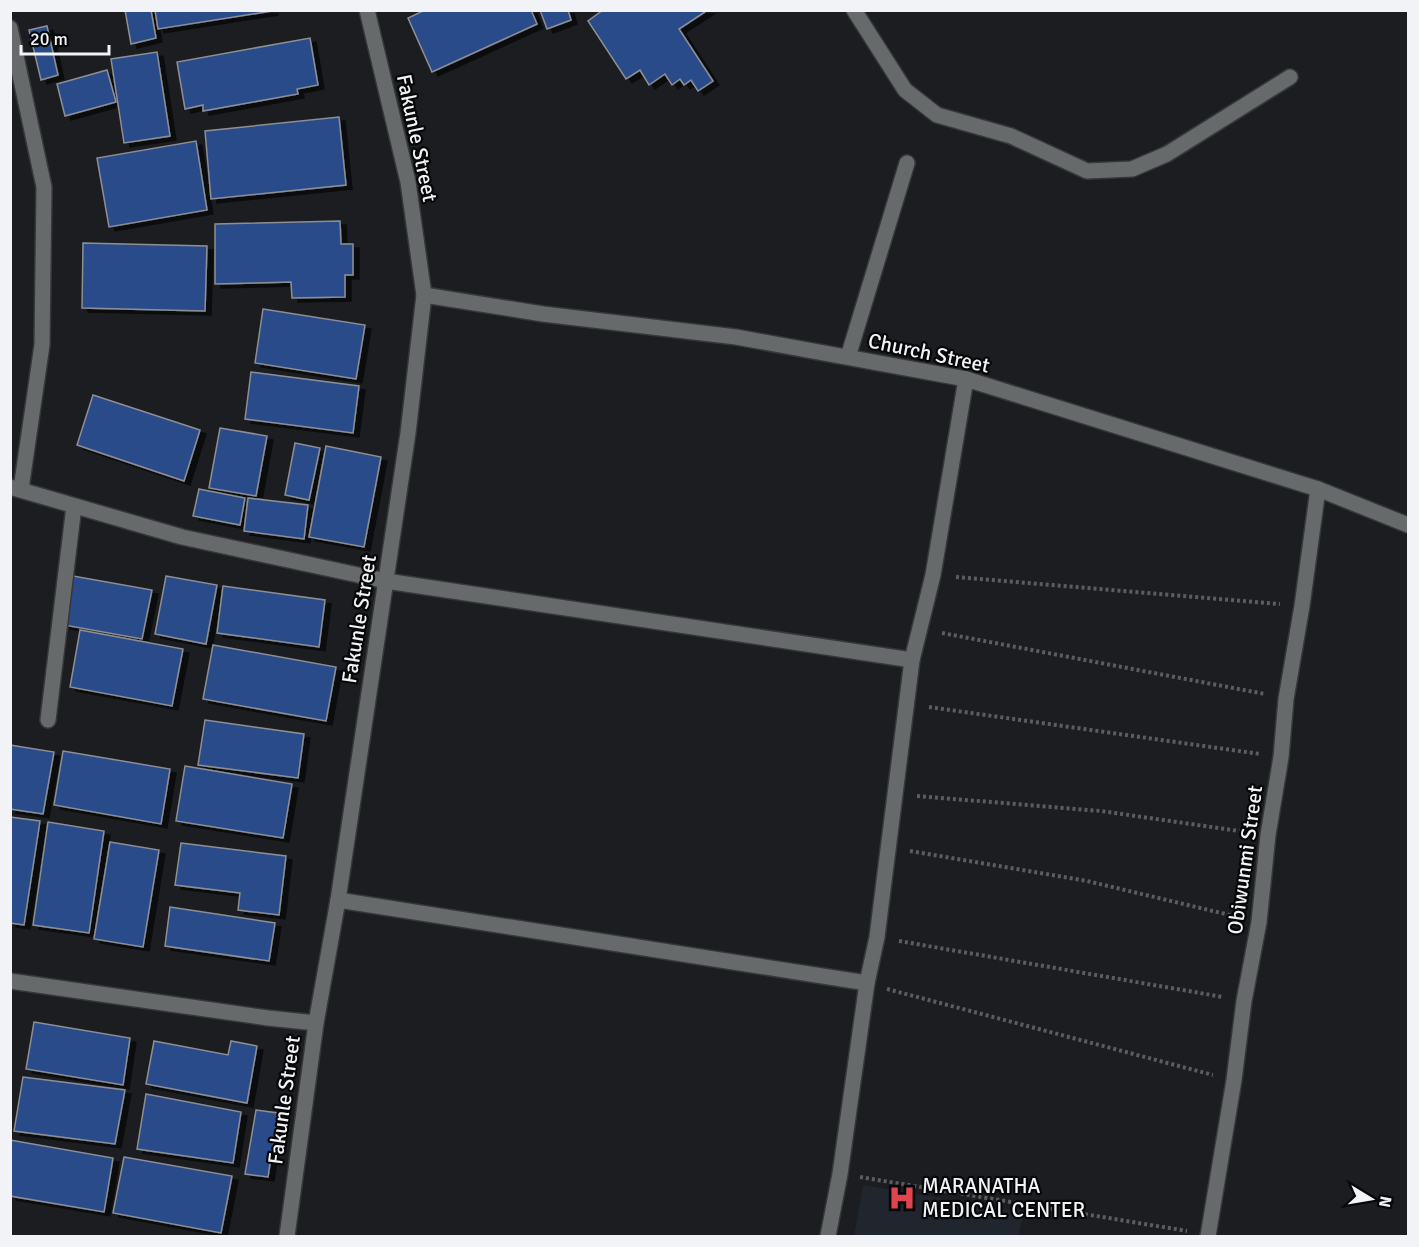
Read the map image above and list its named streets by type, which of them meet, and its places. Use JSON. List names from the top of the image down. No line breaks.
{"streets":{"street":["Fakunle Street","Church Street","Obiwunmi Street"]},"crossings":[["Fakunle Street","Church Street"],["Church Street","Obiwunmi Street"]],"places":{"hospital":["MARANATHA MEDICAL CENTER"]},"scale_bar":"20 m","north":"right"}
